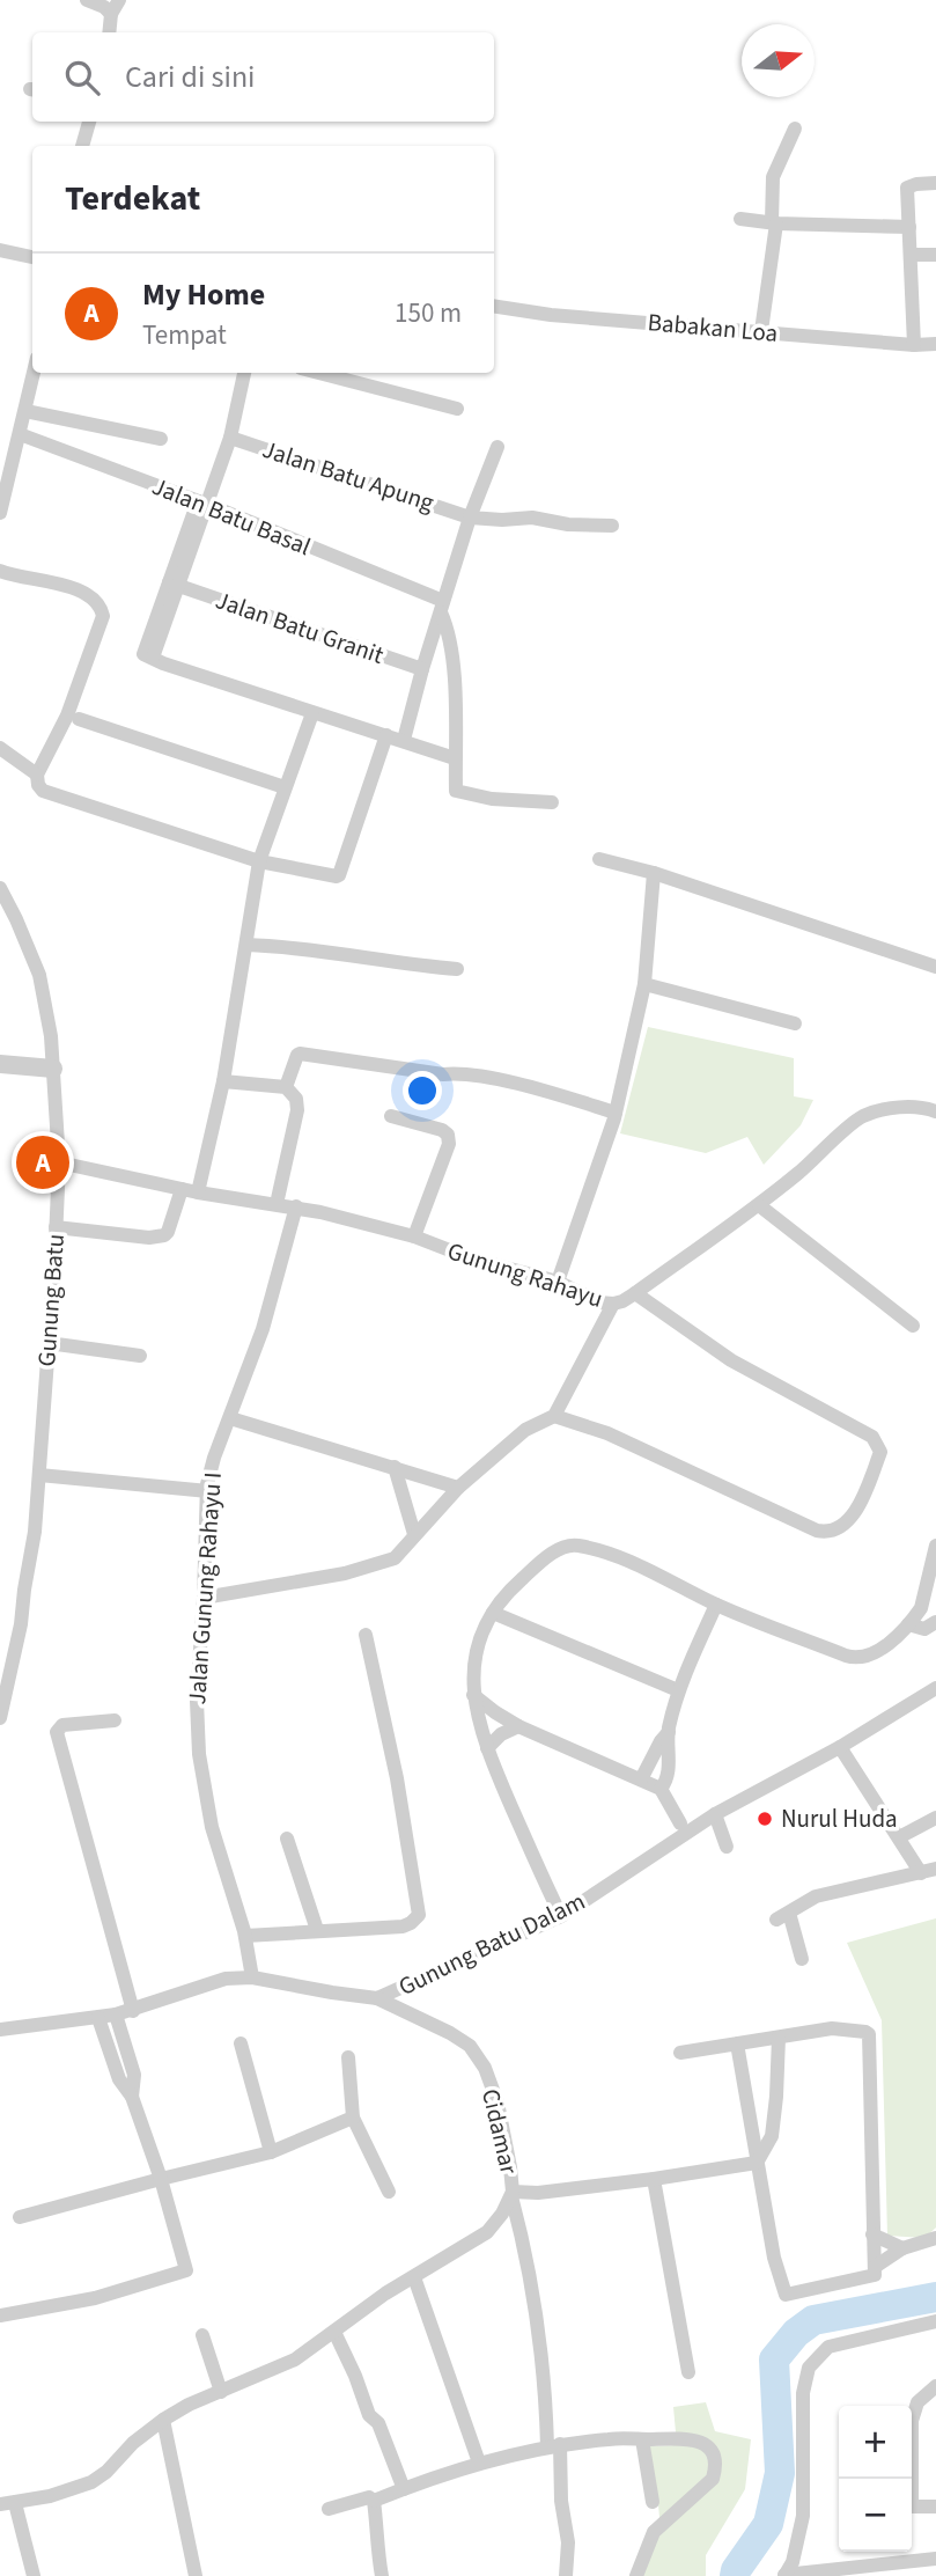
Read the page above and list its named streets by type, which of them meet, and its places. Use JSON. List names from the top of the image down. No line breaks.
{"streets":{"street":["Babakan Loa","Jalan Batu Apung","Jalan Batu Basal","Jalan Batu Granit","Gunung Rahayu","Gunung Batu","Jalan Gunung Rahayu I","Gunung Batu Dalam","Cidamar"]},"crossings":[["Gunung Rahayu","Gunung Batu"],["Gunung Rahayu","Jalan Gunung Rahayu I"],["Jalan Gunung Rahayu I","Gunung Batu Dalam"],["Gunung Batu Dalam","Cidamar"]],"places":["Nurul Huda"],"north":"right","page":{"search":"Cari di sini","heading":"Terdekat","list":[{"mark":"A","name":"My Home","note":"Tempat","value":"150 m"}],"pins":"A","map_buttons":["+","−"]}}
